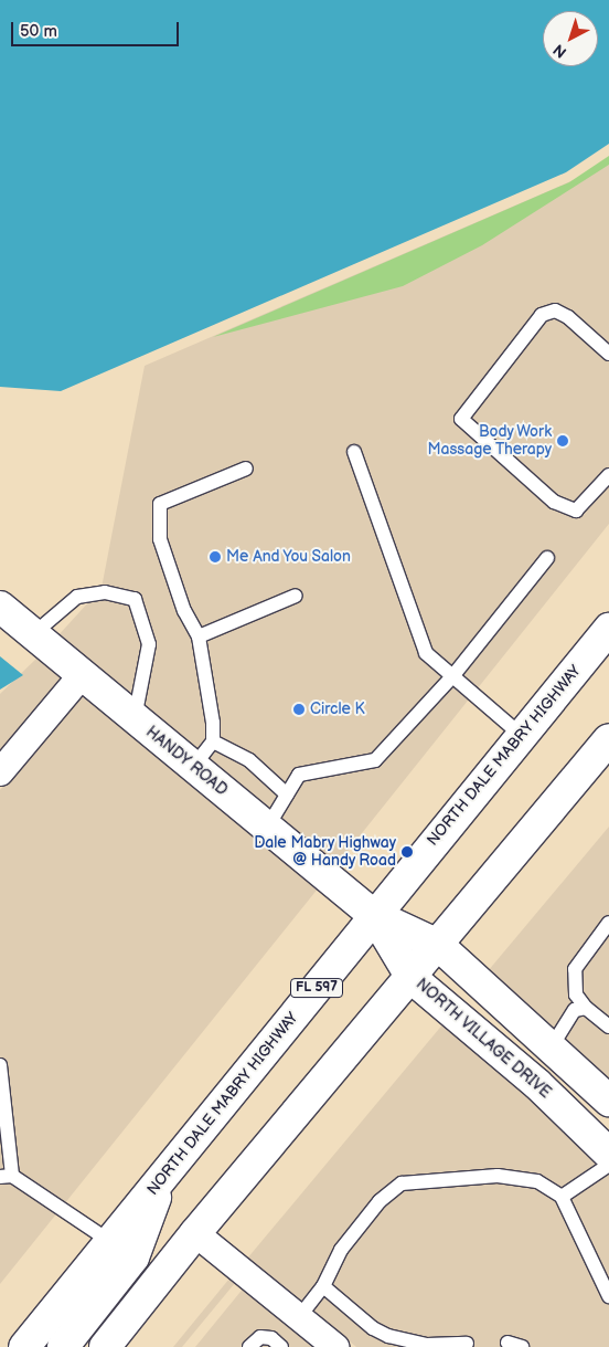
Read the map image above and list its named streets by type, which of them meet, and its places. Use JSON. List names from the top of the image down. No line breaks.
{"streets":{"main road":["NORTH DALE MABRY HIGHWAY","HANDY ROAD","FL 597","NORTH VILLAGE DRIVE"]},"crossings":[["NORTH DALE MABRY HIGHWAY","HANDY ROAD"],["NORTH DALE MABRY HIGHWAY","NORTH VILLAGE DRIVE"],["HANDY ROAD","NORTH VILLAGE DRIVE"]],"places":["Body Work Massage Therapy","Me And You Salon","Circle K","Dale Mabry Highway @ Handy Road"],"scale_bar":"50 m","north":"bottom left"}
